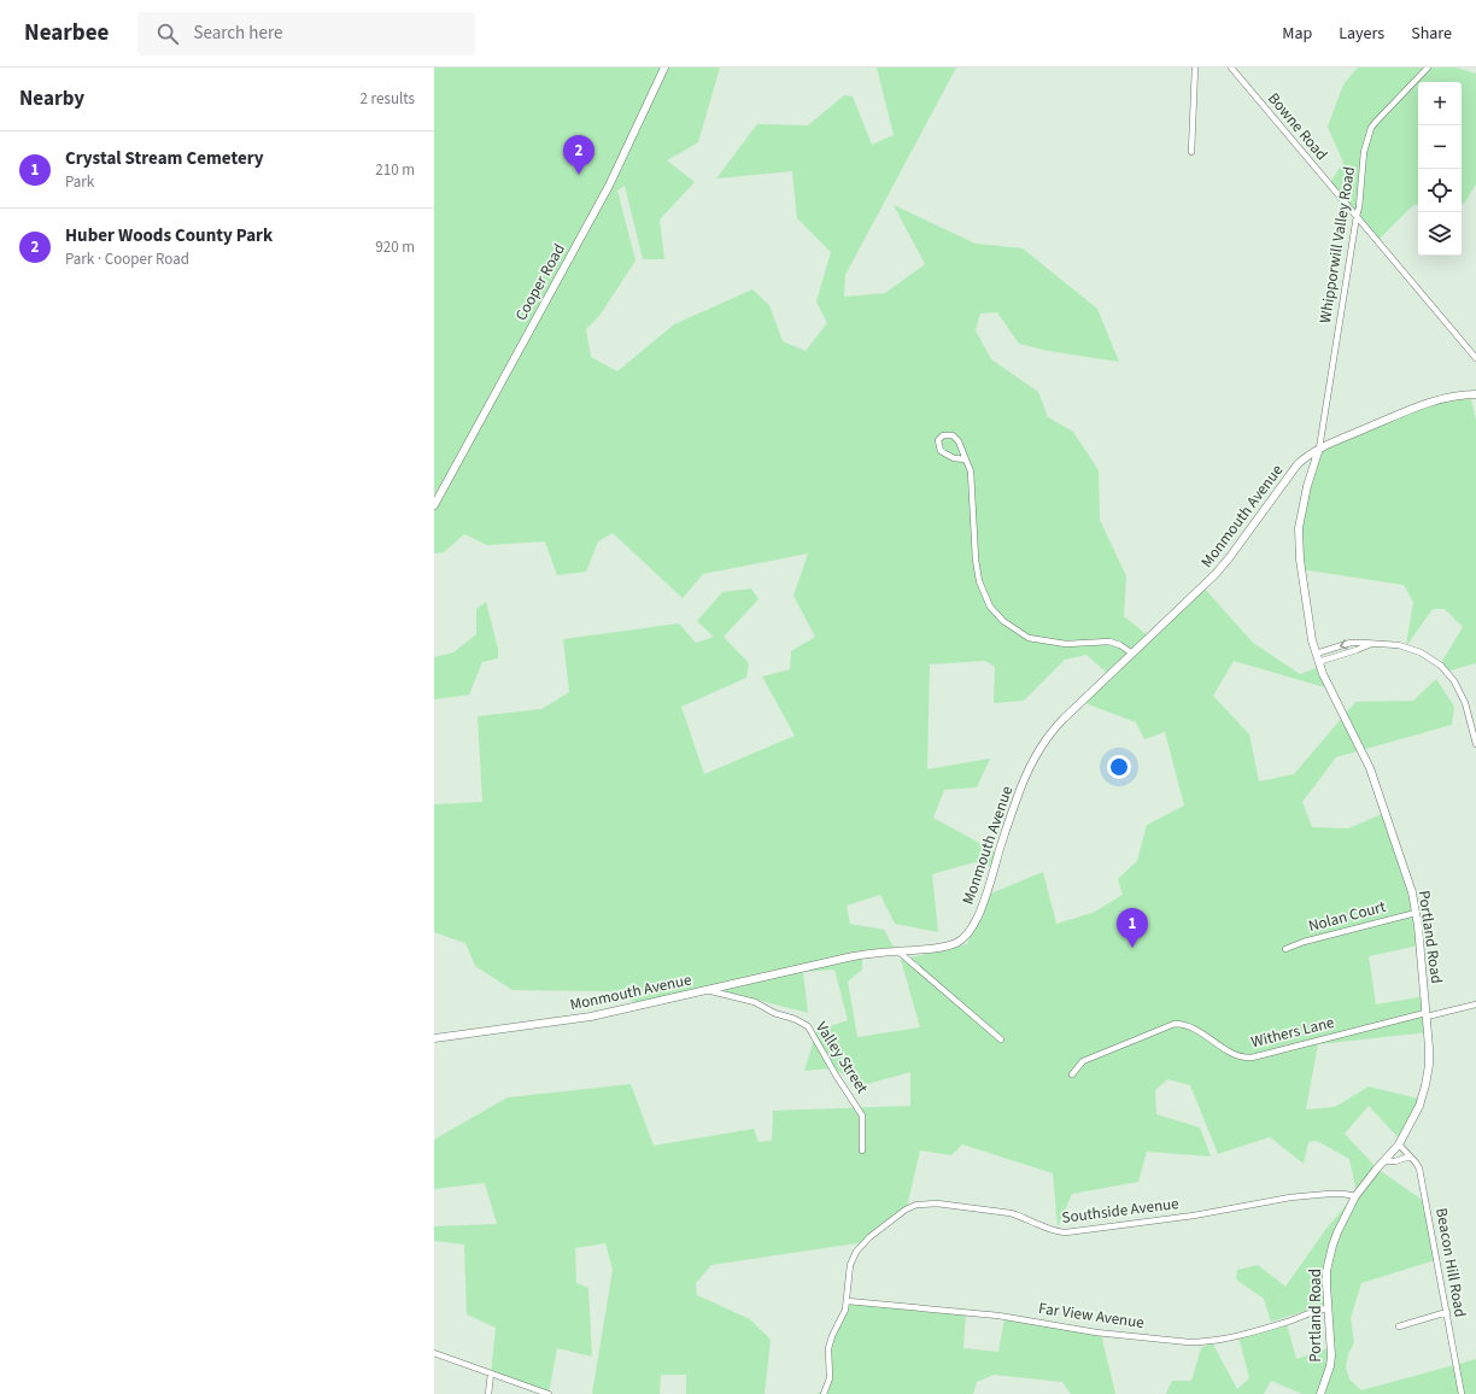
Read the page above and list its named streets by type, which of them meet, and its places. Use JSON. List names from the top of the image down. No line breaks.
{"streets":{"street":["Bowne Road","Whipporwill Valley Road","Cooper Road","Monmouth Avenue","Nolan Court","Portland Road","Withers Lane","Valley Street","Southside Avenue","Beacon Hill Road","Far View Avenue"]},"crossings":[["Bowne Road","Whipporwill Valley Road"],["Whipporwill Valley Road","Monmouth Avenue"],["Whipporwill Valley Road","Portland Road"],["Monmouth Avenue","Portland Road"],["Monmouth Avenue","Valley Street"],["Nolan Court","Portland Road"],["Portland Road","Withers Lane"],["Portland Road","Southside Avenue"],["Portland Road","Beacon Hill Road"],["Portland Road","Far View Avenue"],["Southside Avenue","Far View Avenue"]],"page":{"header":"Nearbee","search":"Search here","nav":["Map","Layers","Share"],"heading":["Nearby","2 results"],"map_buttons":["+","−"],"list":[{"mark":"1","name":"Crystal Stream Cemetery","note":"Park","value":"210 m"},{"mark":"2","name":"Huber Woods County Park","note":"Park · Cooper Road","value":"920 m"}],"pins":["2","1"]}}
